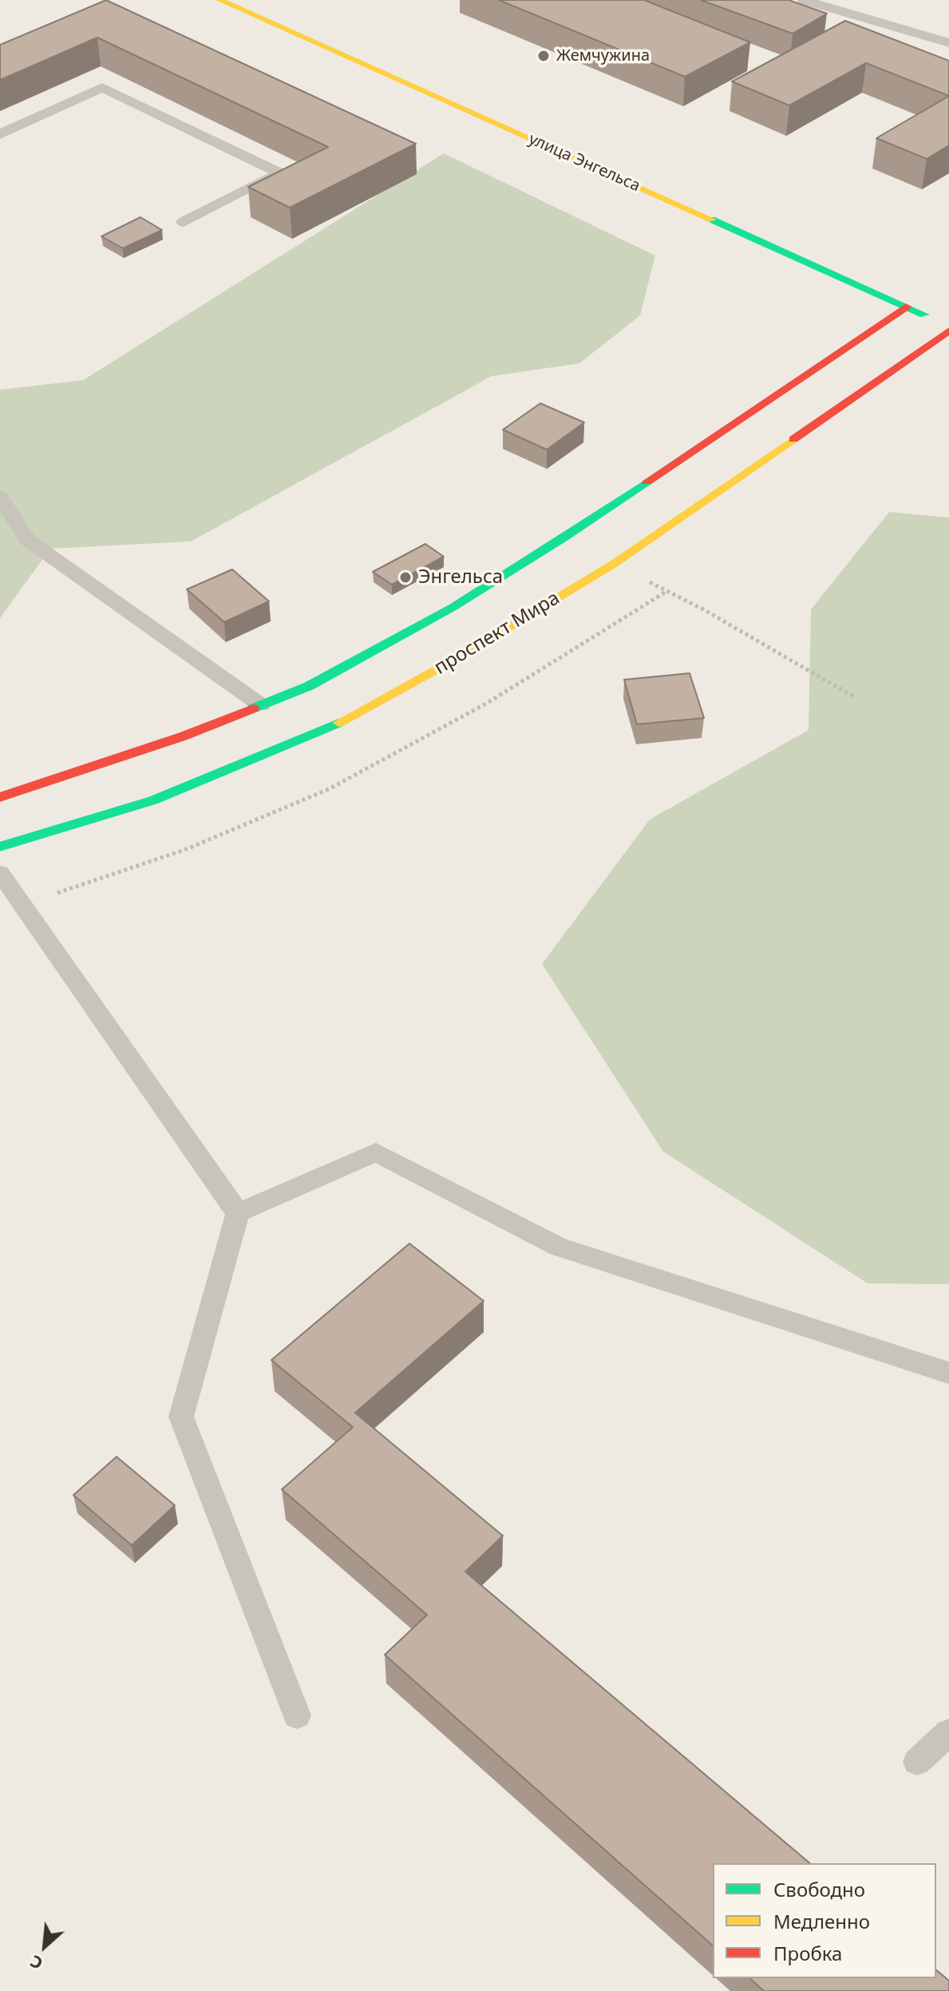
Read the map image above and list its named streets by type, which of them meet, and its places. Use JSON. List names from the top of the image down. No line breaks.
{"streets":{"street":["улица Энгельса","проспект Мира"]},"places":["Жемчужина","Энгельса"],"legend":["Свободно","Медленно","Пробка"],"north":"bottom left"}
